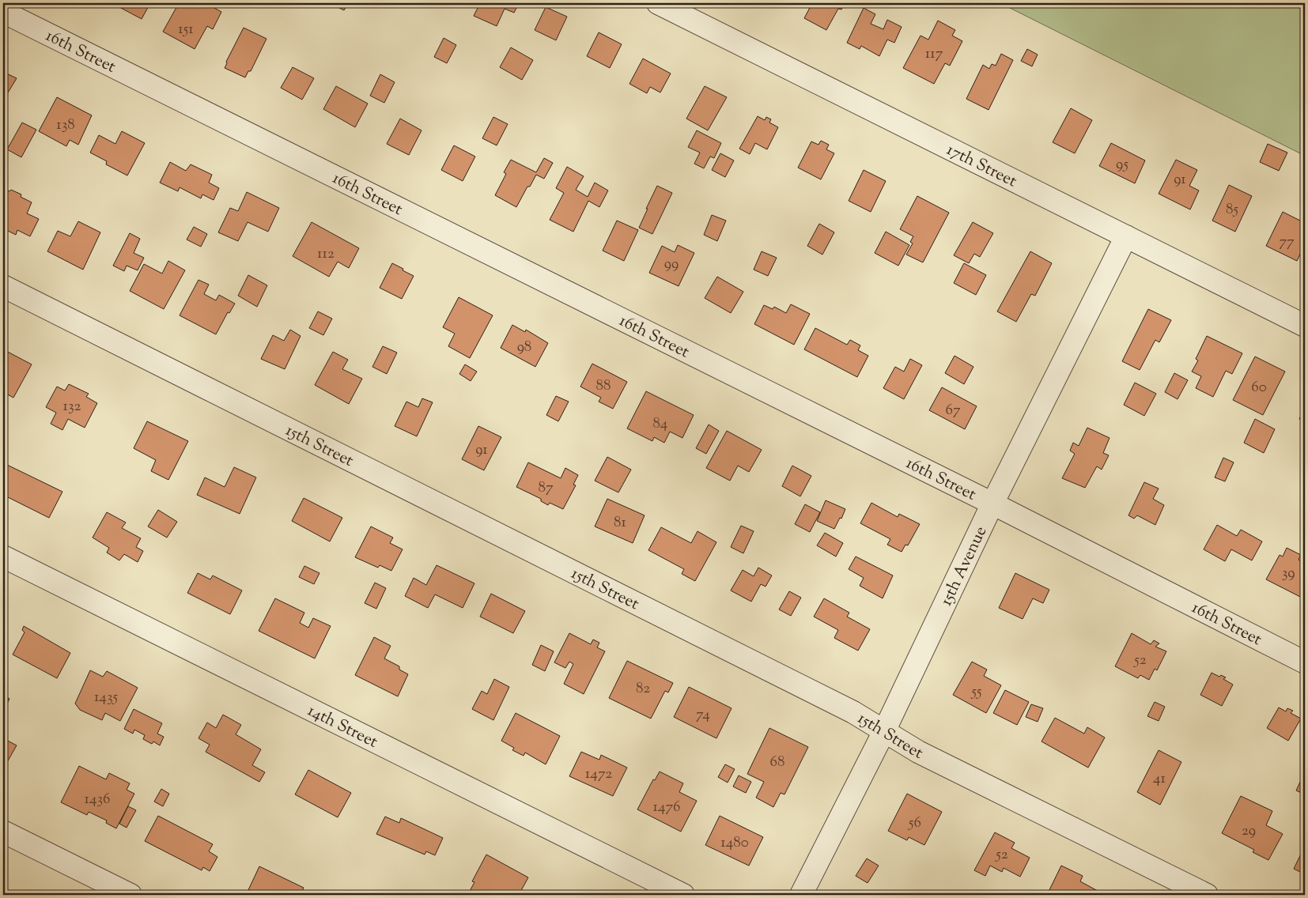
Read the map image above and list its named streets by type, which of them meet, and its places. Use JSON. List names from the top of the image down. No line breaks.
{"streets":{"street":["16th Street","17th Street","15th Street","15th Avenue","14th Street"]},"crossings":[["16th Street","15th Avenue"],["17th Street","15th Avenue"],["15th Street","15th Avenue"]],"house_numbers":["151","117","138","95","91","85","77","112","99","98","88","60","132","67","84","91","87","81","39","52","82","55","1435","74","68","1472","41","1436","1476","56","29","1480","52"]}
